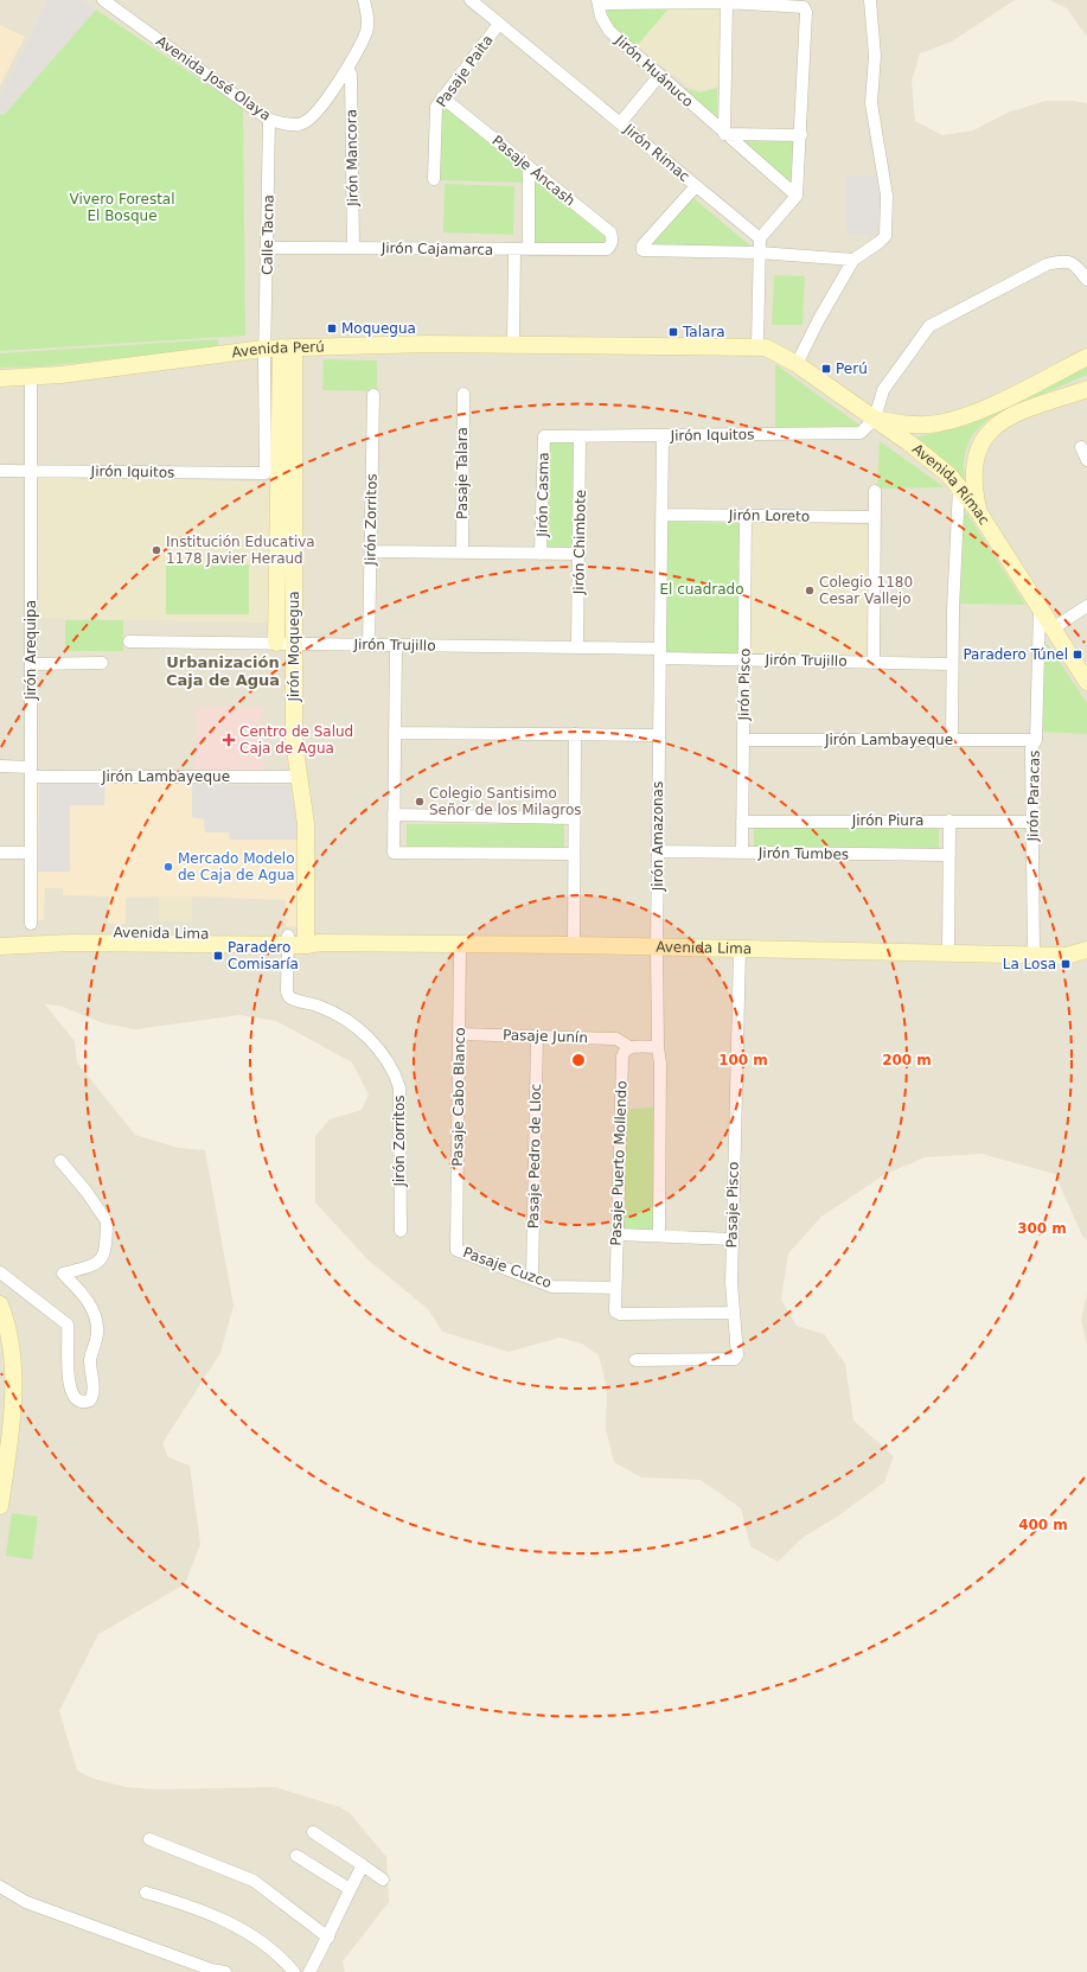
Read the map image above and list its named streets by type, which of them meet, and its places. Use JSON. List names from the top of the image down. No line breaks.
{"streets":{"main road":["Avenida Perú","Avenida Rímac","Jirón Moquegua","Avenida Lima"],"street":["Pasaje Paita","Jirón Huánuco","Avenida José Olaya","Jirón Rimac","Jirón Mancora","Pasaje Áncash","Calle Tacna","Jirón Cajamarca","Jirón Iquitos","Pasaje Talara","Jirón Casma","Jirón Loreto","Jirón Zorritos","Jirón Chimbote","Jirón Trujillo","Jirón Arequipa","Jirón Pisco","Jirón Lambayeque","Jirón Paracas","Jirón Piura","Jirón Amazonas","Jirón Tumbes","Pasaje Junín","Pasaje Cabo Blanco","Pasaje Pedro de Lloc","Pasaje Puerto Mollendo","Pasaje Pisco","Pasaje Cuzco"]},"crossings":[["Pasaje Paita","Jirón Rimac"],["Pasaje Paita","Pasaje Áncash"],["Avenida José Olaya","Jirón Mancora"],["Avenida José Olaya","Calle Tacna"],["Jirón Mancora","Jirón Cajamarca"],["Pasaje Áncash","Jirón Cajamarca"],["Calle Tacna","Jirón Cajamarca"],["Calle Tacna","Avenida Perú"],["Calle Tacna","Jirón Iquitos"],["Calle Tacna","Jirón Moquegua"],["Avenida Perú","Avenida Rímac"],["Avenida Perú","Jirón Moquegua"],["Avenida Perú","Jirón Arequipa"],["Jirón Iquitos","Avenida Rímac"],["Jirón Iquitos","Jirón Casma"],["Jirón Iquitos","Jirón Chimbote"],["Jirón Iquitos","Jirón Arequipa"],["Jirón Iquitos","Jirón Amazonas"],["Avenida Rímac","Jirón Paracas"],["Jirón Loreto","Jirón Pisco"],["Jirón Loreto","Jirón Amazonas"],["Jirón Zorritos","Jirón Trujillo"],["Jirón Zorritos","Avenida Lima"],["Jirón Chimbote","Jirón Trujillo"],["Jirón Trujillo","Jirón Moquegua"],["Jirón Trujillo","Jirón Pisco"],["Jirón Trujillo","Jirón Amazonas"],["Jirón Moquegua","Jirón Lambayeque"],["Jirón Moquegua","Avenida Lima"],["Jirón Arequipa","Jirón Lambayeque"],["Jirón Pisco","Jirón Lambayeque"],["Jirón Pisco","Jirón Piura"],["Jirón Pisco","Jirón Tumbes"],["Jirón Lambayeque","Jirón Paracas"],["Jirón Paracas","Jirón Piura"],["Jirón Paracas","Avenida Lima"],["Jirón Amazonas","Jirón Tumbes"],["Jirón Amazonas","Avenida Lima"],["Avenida Lima","Pasaje Cabo Blanco"],["Avenida Lima","Pasaje Pisco"],["Pasaje Junín","Pasaje Cabo Blanco"],["Pasaje Junín","Pasaje Pedro de Lloc"],["Pasaje Junín","Pasaje Puerto Mollendo"],["Pasaje Cabo Blanco","Pasaje Cuzco"],["Pasaje Pedro de Lloc","Pasaje Cuzco"],["Pasaje Puerto Mollendo","Pasaje Pisco"],["Pasaje Puerto Mollendo","Pasaje Cuzco"]],"districts":["Urbanización Caja de Agua"],"parks":["Vivero Forestal El Bosque","El cuadrado"],"places":{"transit":["Moquegua","Talara","Perú","Paradero Túnel","Paradero Comisaría","La Losa"],"other":["Institución Educativa 1178 Javier Heraud","Colegio 1180 Cesar Vallejo","Colegio Santisimo Señor de los Milagros","Mercado Modelo de Caja de Agua"],"health":["Centro de Salud Caja de Agua"]},"rings":["100 m","200 m","300 m","400 m"]}
